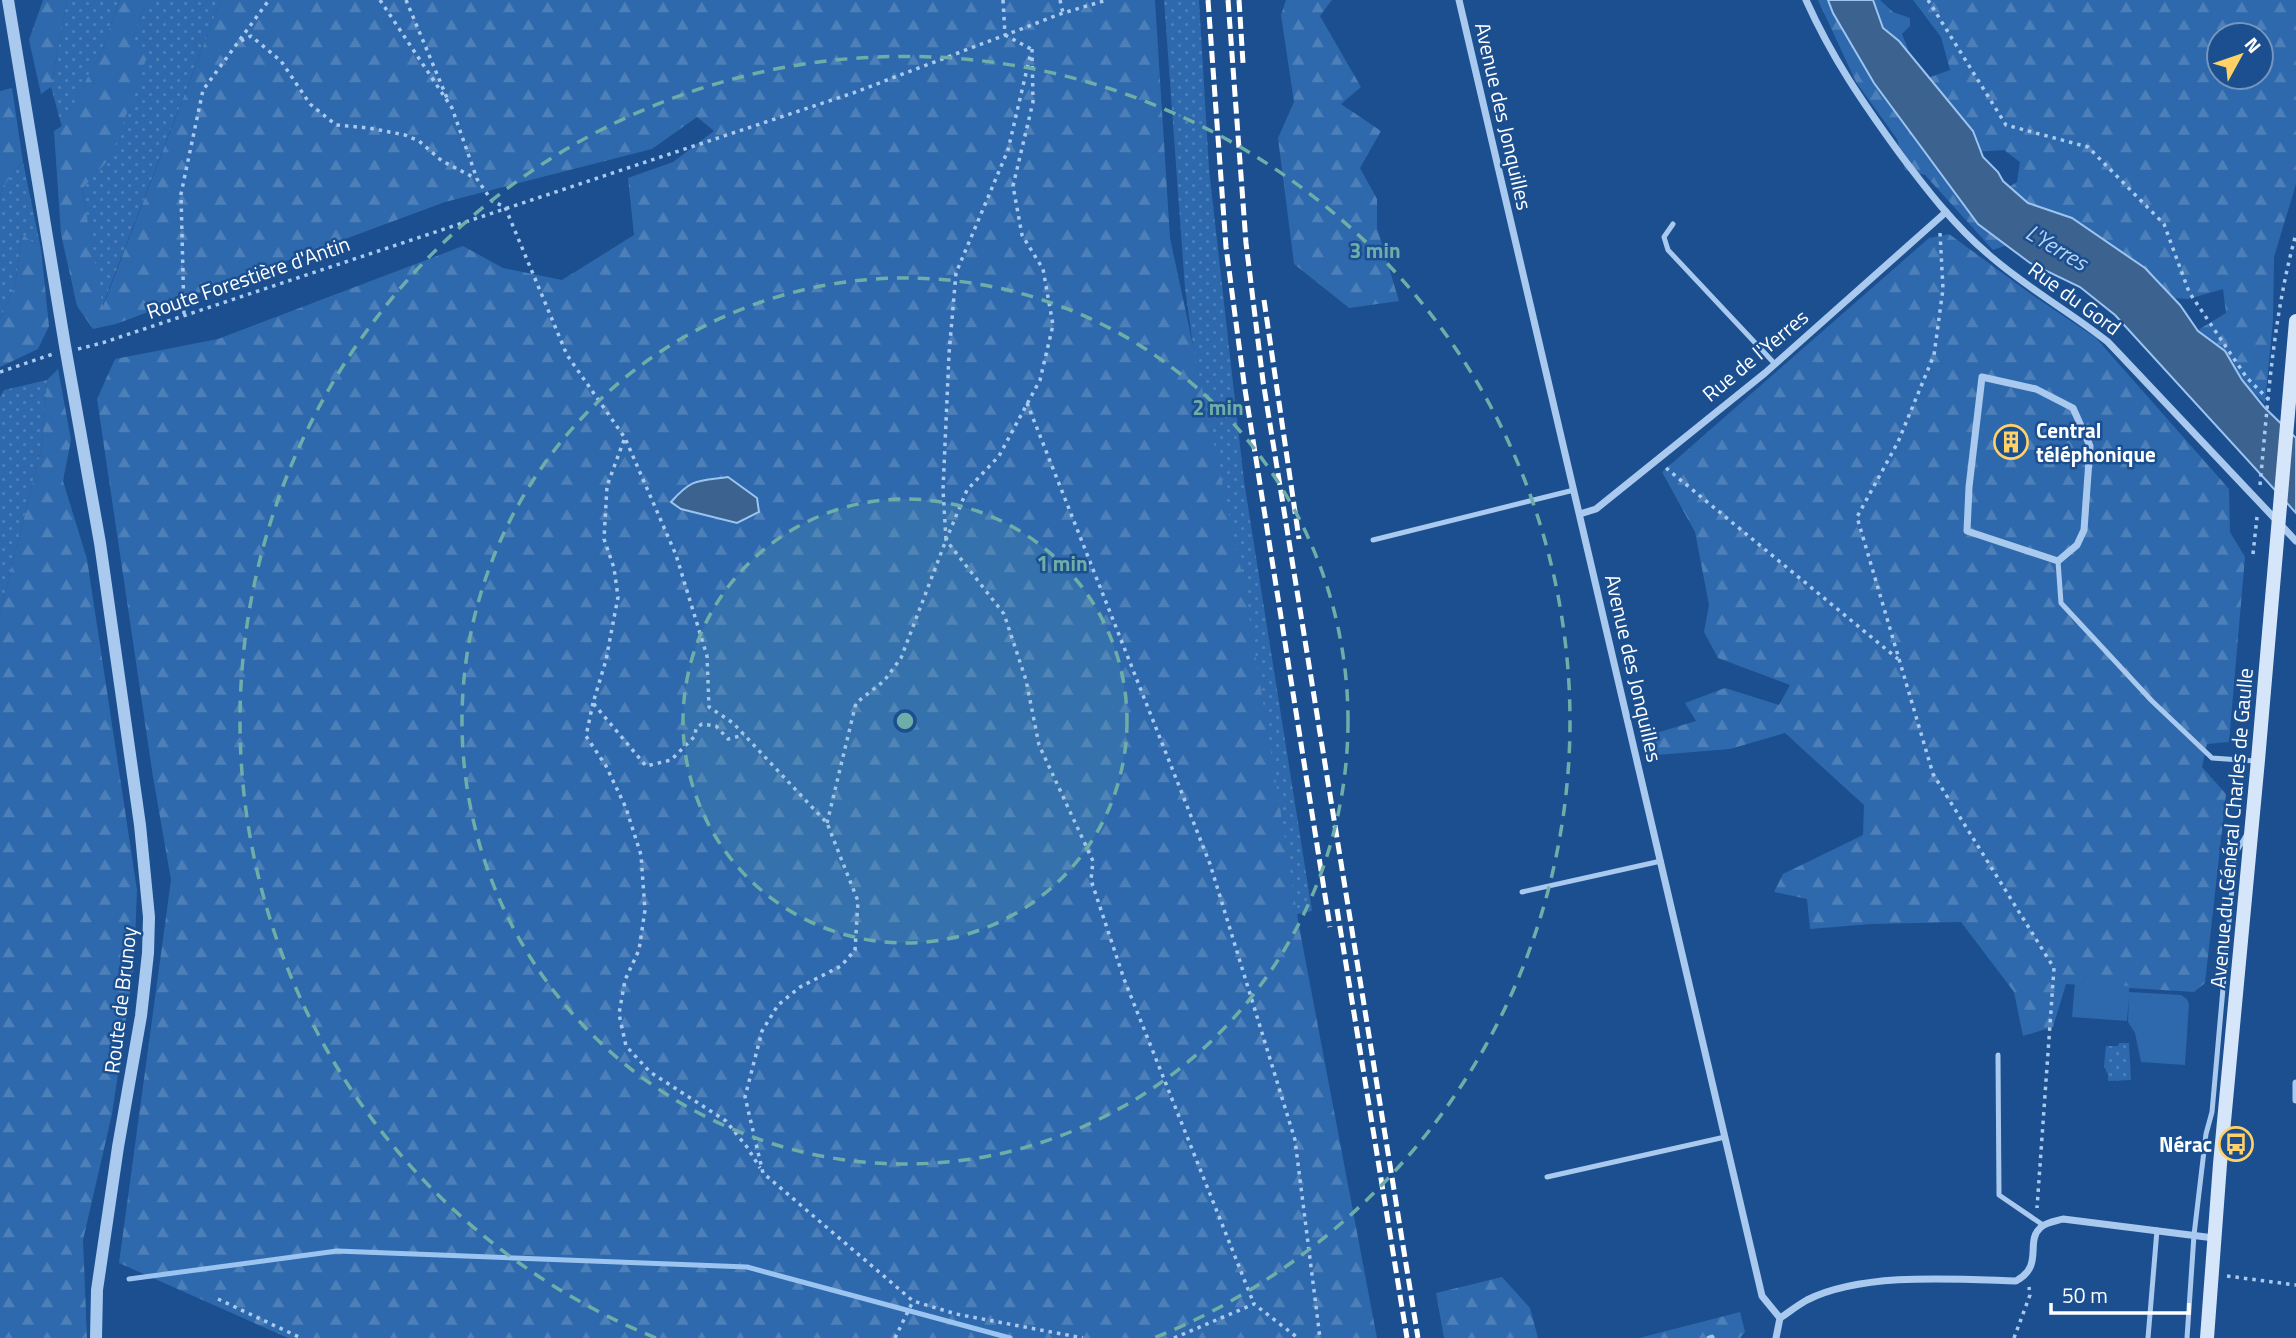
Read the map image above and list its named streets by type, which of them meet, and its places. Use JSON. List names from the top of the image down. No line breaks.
{"streets":{"main road":["Avenue du Général Charles de Gaulle"],"street":["Avenue des Jonquilles","Rue du Gord","Rue de l'Yerres","Route de Brunoy"],"path":["Route Forestière d'Antin"]},"crossings":[["Avenue des Jonquilles","Rue de l'Yerres"],["Route Forestière d'Antin","Route de Brunoy"],["Rue du Gord","Rue de l'Yerres"]],"water":["L'Yerres"],"places":{"building":["Central téléphonique"],"bus stop":["Nérac"]},"scale_bar":"50 m","north":"top right","rings":["3 min","2 min","1 min"]}
